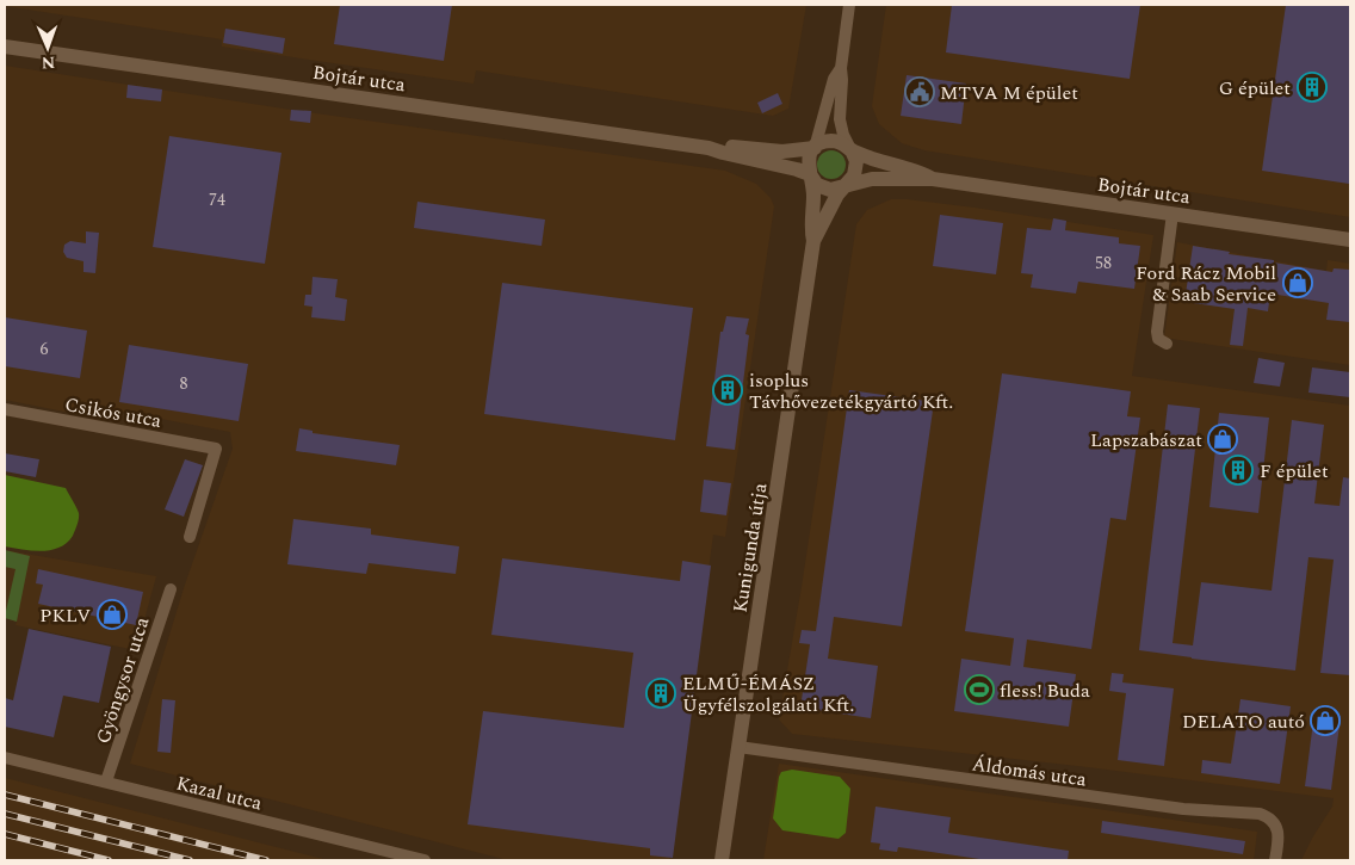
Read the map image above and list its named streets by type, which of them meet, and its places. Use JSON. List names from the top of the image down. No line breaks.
{"streets":{"street":["Bojtár utca","Csikós utca","Kunigunda útja","Gyöngysor utca","Áldomás utca","Kazal utca"]},"crossings":[["Bojtár utca","Kunigunda útja"],["Kunigunda útja","Áldomás utca"],["Gyöngysor utca","Kazal utca"]],"places":{"building":["G épület","isoplus Távhővezetékgyártó Kft.","F épület","ELMŰ-ÉMÁSZ Ügyfélszolgálati Kft."],"public building":["MTVA M épület"],"shop":["Ford Rácz Mobil & Saab Service","Lapszabászat","PKLV","DELATO autó"],"sports":["fless! Buda"]},"house_numbers":["74","58","6","8"],"north":"bottom"}
